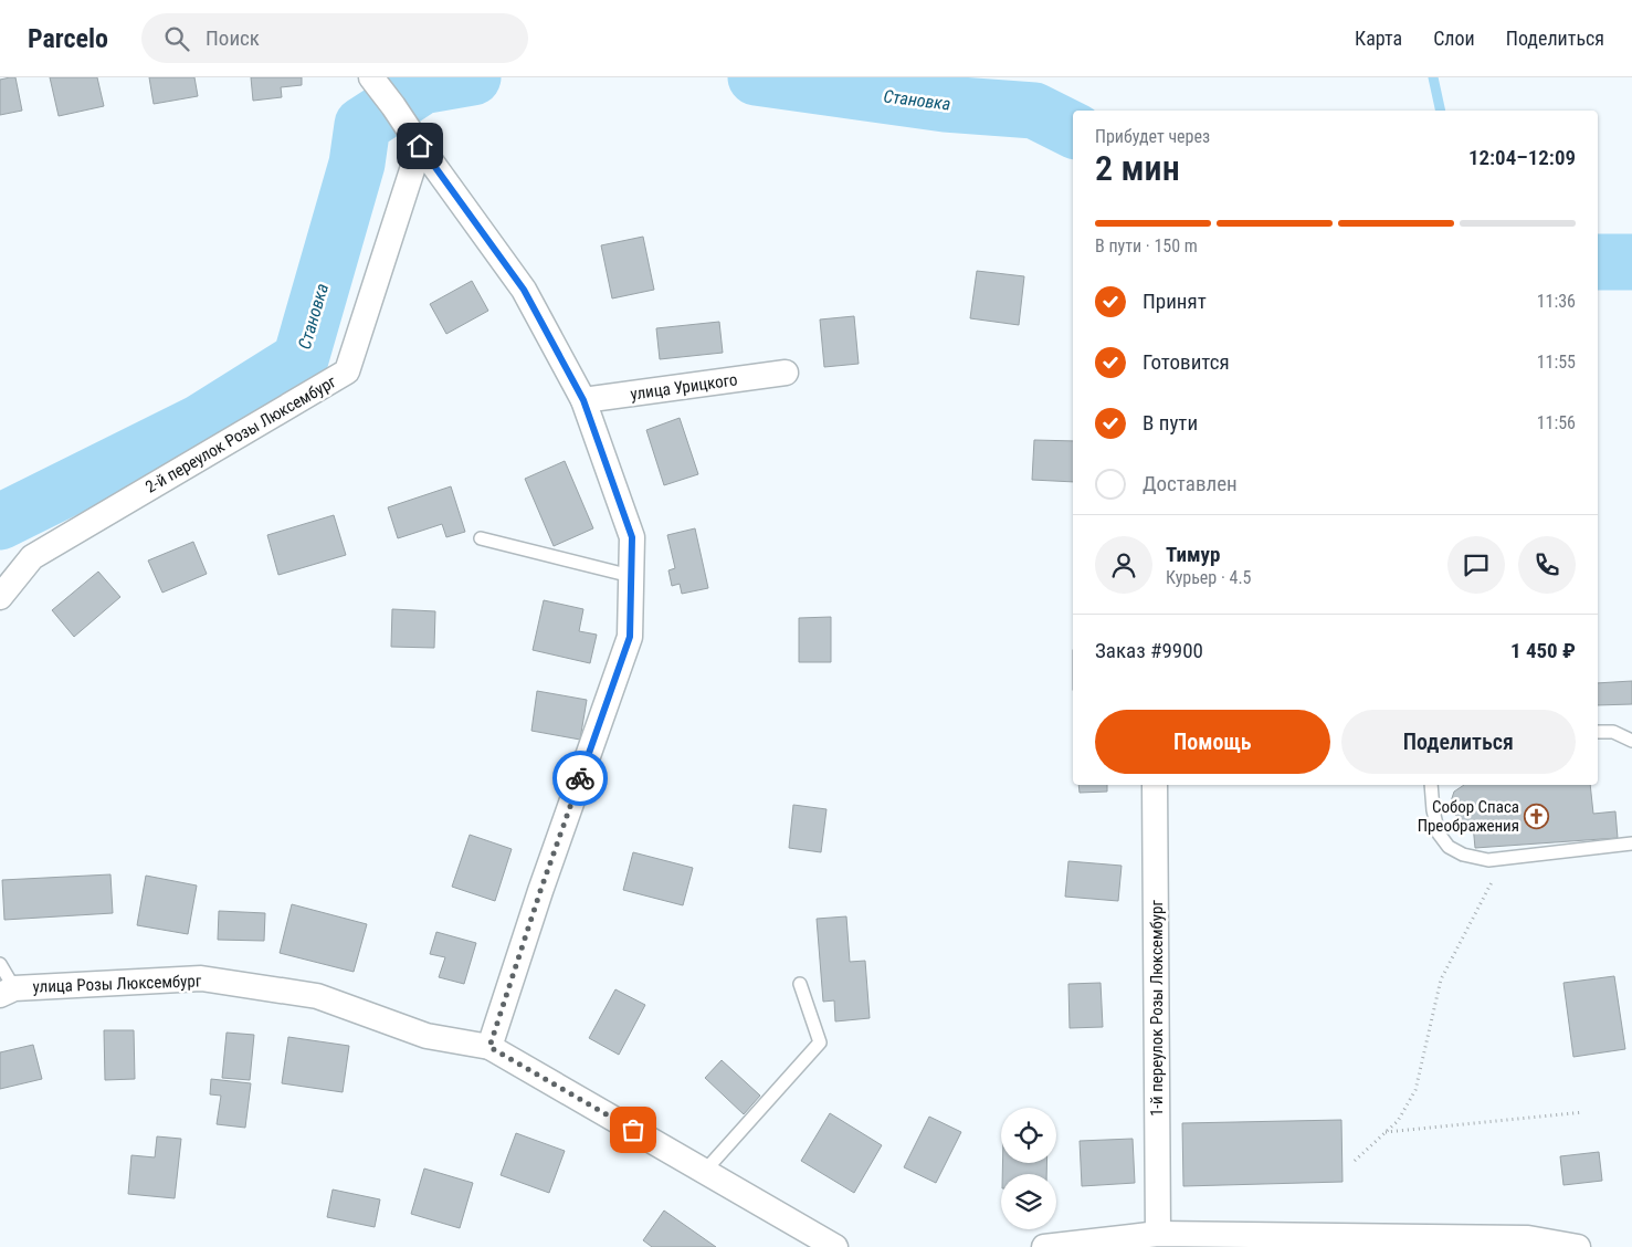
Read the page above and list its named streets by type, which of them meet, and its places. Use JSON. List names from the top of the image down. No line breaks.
{"streets":{"street":["улица Урицкого","2-й переулок Розы Люксембург","улица Розы Люксембург","1-й переулок Розы Люксембург"]},"water":["Становка"],"places":{"church":["Собор Спаса Преображения"]},"page":{"header":"Parcelo","search":"Поиск","nav":["Карта","Слои","Поделиться"],"heading":["2 мин","Прибудет через","12:04–12:09"],"panel":["Тимур","Курьер · 4.5","Заказ #9900","1 450 ₽"],"bar":"В пути · 150 m","list":[["Принят","11:36"],["Готовится","11:55"],["В пути","11:56"],"Доставлен"],"buttons":["Помощь","Поделиться"]}}
